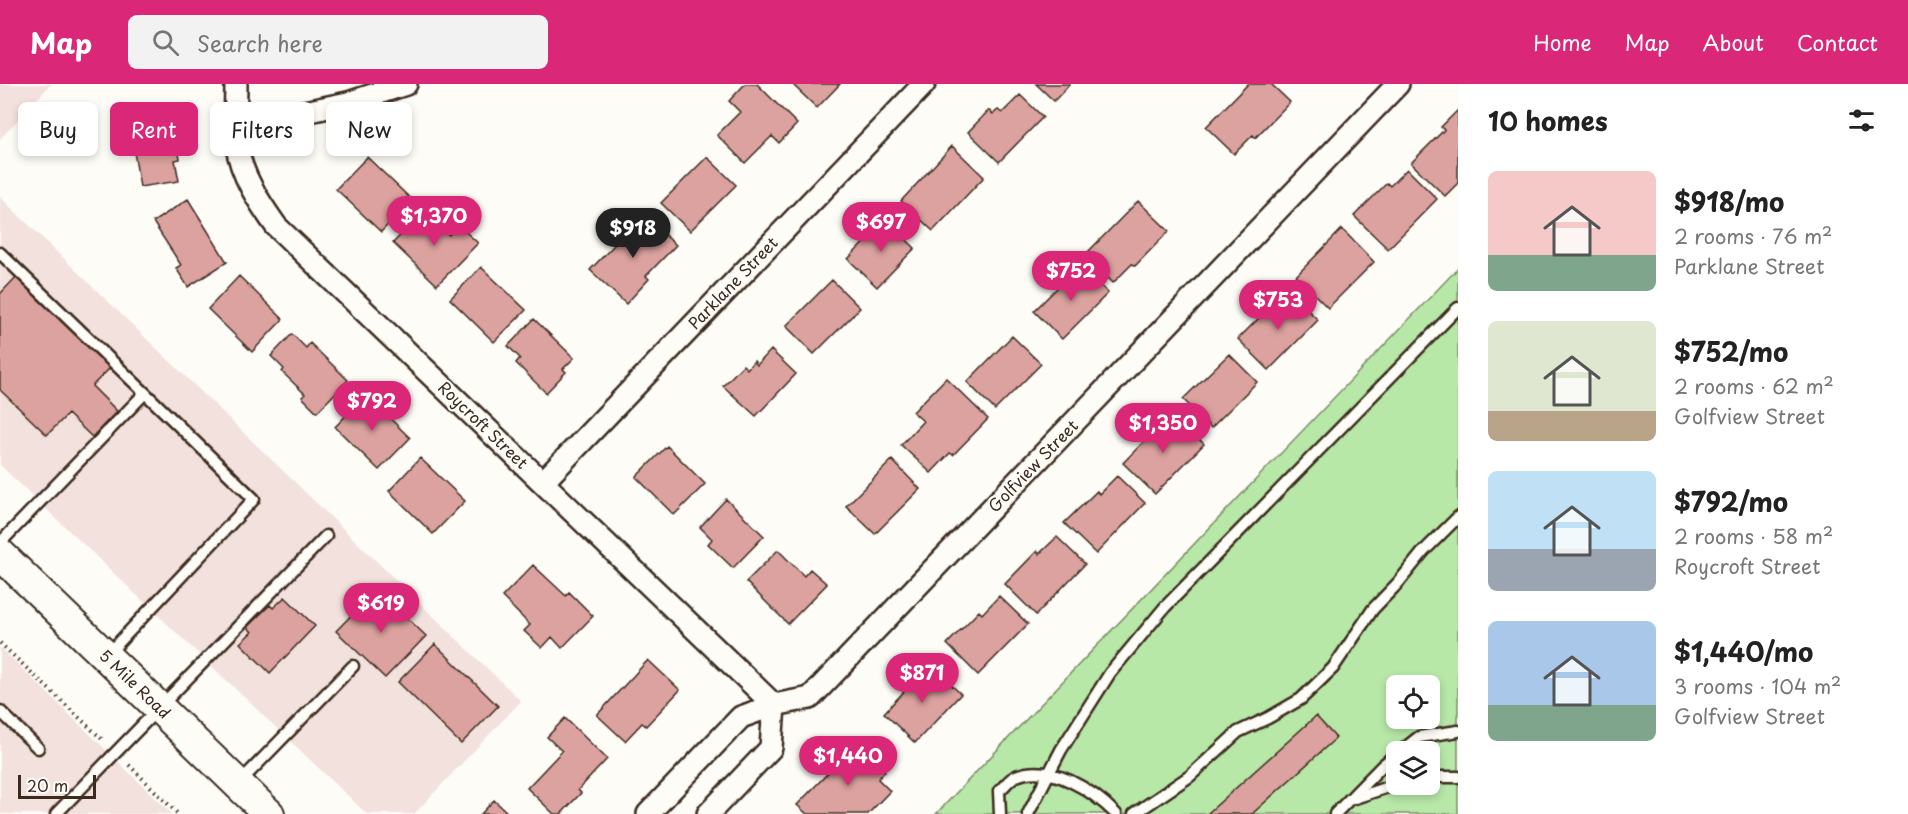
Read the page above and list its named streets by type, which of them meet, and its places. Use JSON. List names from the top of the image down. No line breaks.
{"streets":{"main road":["5 Mile Road"],"street":["Parklane Street","Roycroft Street","Golfview Street"]},"crossings":[["Parklane Street","Roycroft Street"],["Roycroft Street","Golfview Street"]],"scale_bar":"20 m","page":{"header":"Map","search":"Search here","nav":["Home","Map","About","Contact"],"heading":"10 homes","chip":["Buy","Rent","Filters","New"],"list":[{"name":"$918/mo","note":"2 rooms · 76 m² · Parklane Street"},{"name":"$752/mo","note":"2 rooms · 62 m² · Golfview Street"},{"name":"$792/mo","note":"2 rooms · 58 m² · Roycroft Street"},{"name":"$1,440/mo","note":"3 rooms · 104 m² · Golfview Street"}],"price":["$1,370","$697","$918","$752","$753","$792","$1,350","$619","$871","$1,440"],"scale":"20 m"}}
